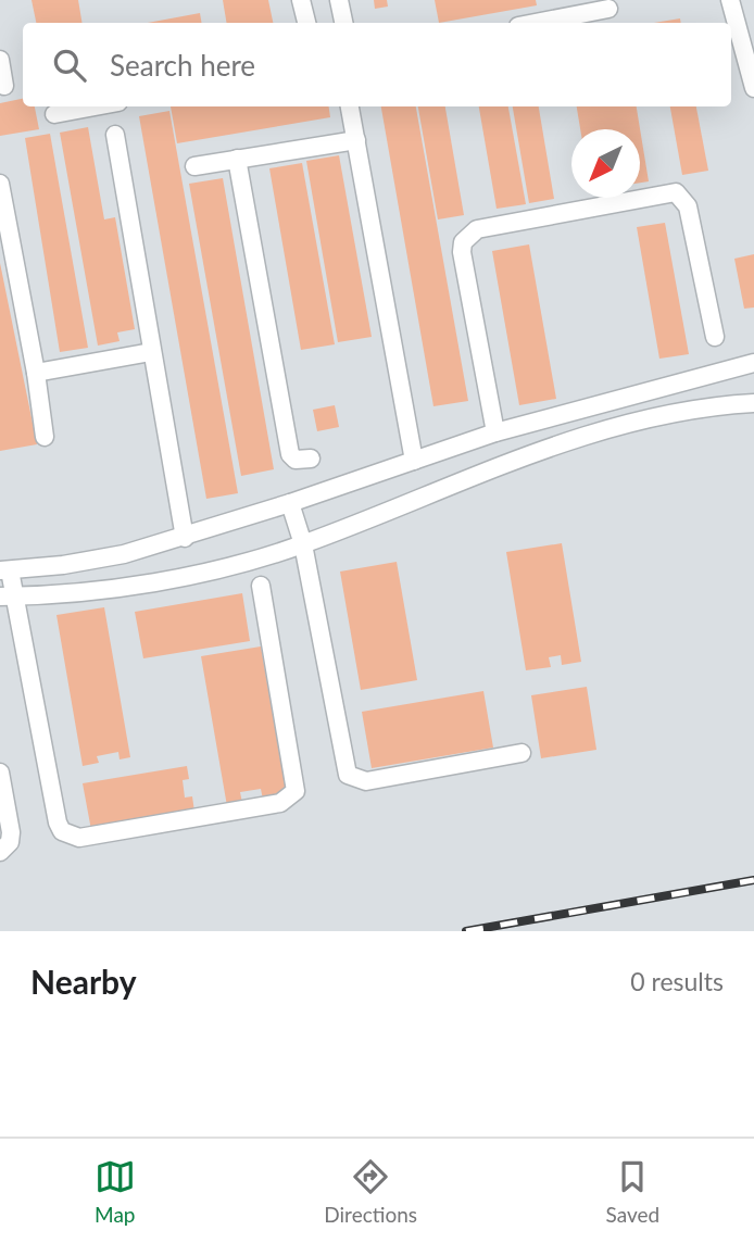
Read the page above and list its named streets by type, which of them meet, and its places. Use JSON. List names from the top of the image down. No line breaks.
{"north":"bottom left","page":{"search":"Search here","heading":["Nearby","0 results"],"nav":["Map","Directions","Saved"]}}
